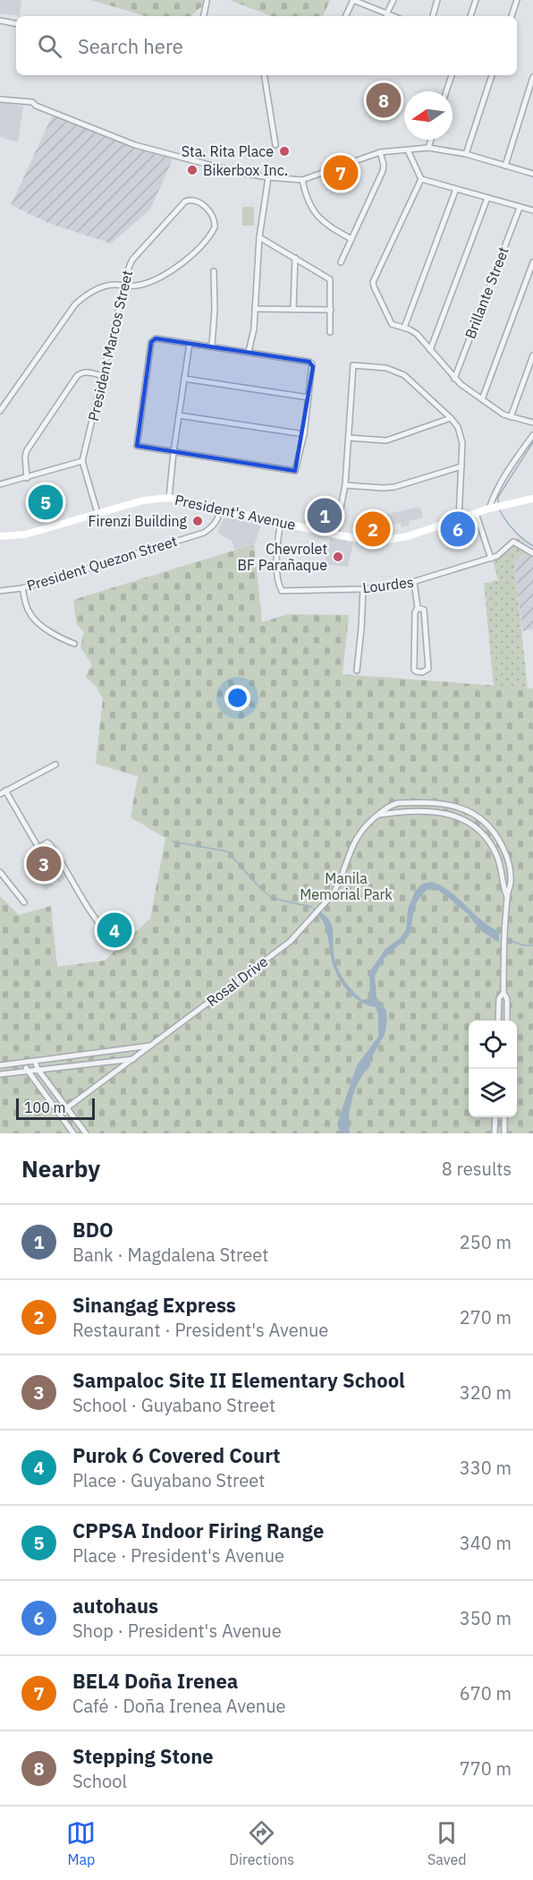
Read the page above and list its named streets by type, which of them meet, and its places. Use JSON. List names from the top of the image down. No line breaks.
{"streets":{"street":["Brillante Street","President Marcos Street","President's Avenue","President Quezon Street","Lourdes","Rosal Drive"]},"crossings":[["President's Avenue","President Quezon Street"],["President's Avenue","Lourdes"]],"parks":["Manila Memorial Park"],"places":["Sta. Rita Place","Bikerbox Inc.","Firenzi Building","Chevrolet BF Parañaque"],"scale_bar":"100 m","north":"left","page":{"search":"Search here","pins":["8","7","5","1","2","6","3","4"],"scale":"100 m","heading":["Nearby","8 results"],"list":[{"mark":"1","name":"BDO","note":"Bank · Magdalena Street","value":"250 m"},{"mark":"2","name":"Sinangag Express","note":"Restaurant · President's Avenue","value":"270 m"},{"mark":"3","name":"Sampaloc Site II Elementary School","note":"School · Guyabano Street","value":"320 m"},{"mark":"4","name":"Purok 6 Covered Court","note":"Place · Guyabano Street","value":"330 m"},{"mark":"5","name":"CPPSA Indoor Firing Range","note":"Place · President's Avenue","value":"340 m"},{"mark":"6","name":"autohaus","note":"Shop · President's Avenue","value":"350 m"},{"mark":"7","name":"BEL4 Doña Irenea","note":"Café · Doña Irenea Avenue","value":"670 m"},{"mark":"8","name":"Stepping Stone","note":"School","value":"770 m"}],"nav":["Map","Directions","Saved"]}}
